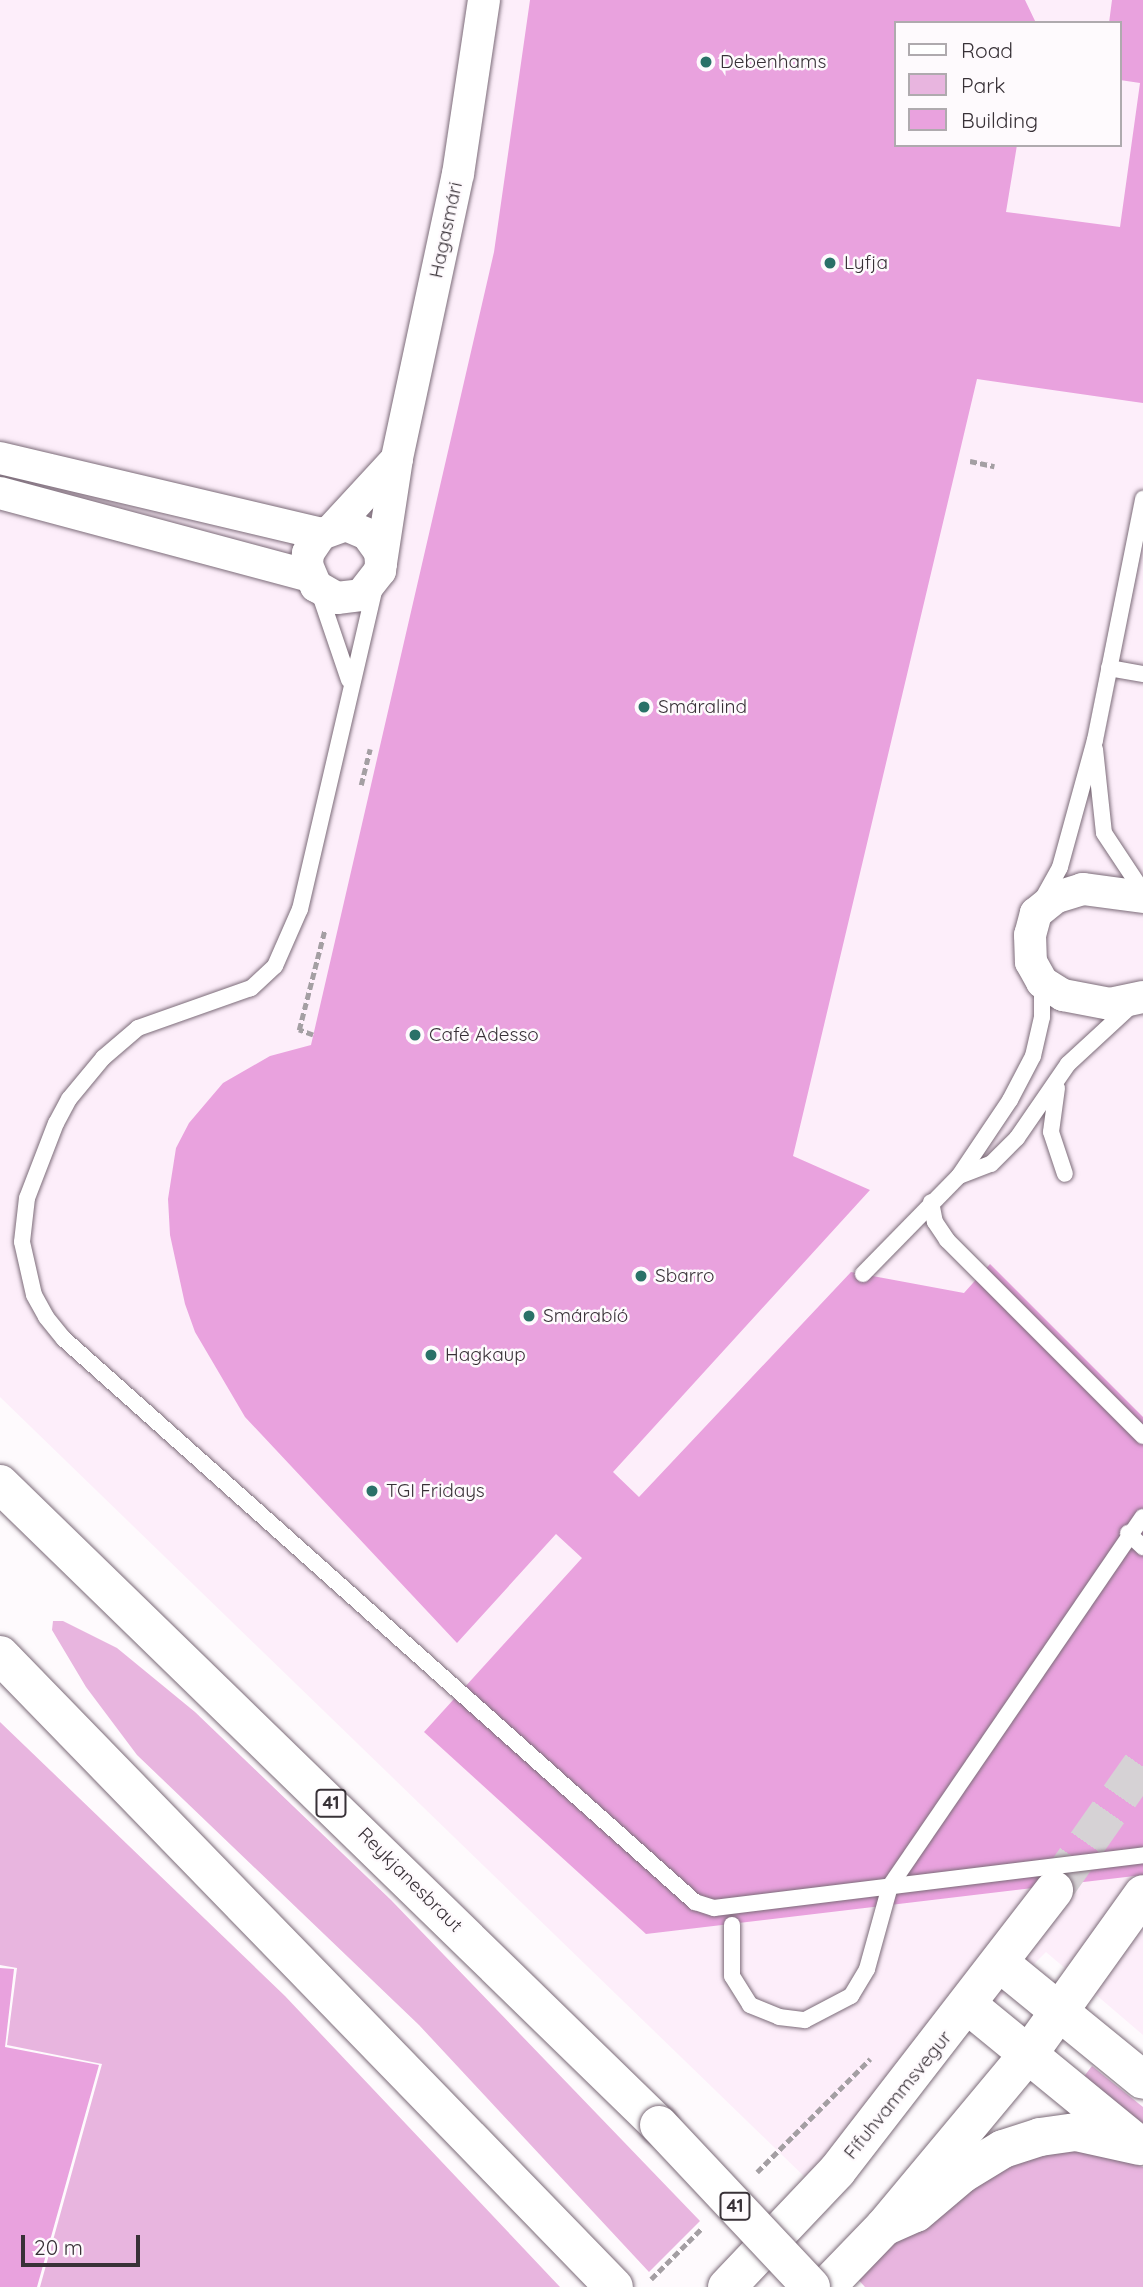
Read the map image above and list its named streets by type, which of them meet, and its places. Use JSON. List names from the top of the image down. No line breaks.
{"streets":{"main road":["41","Reykjanesbraut","Fífuhvammsvegur"],"street":["Hagasmári"]},"places":["Debenhams","Lyfja","Smáralind","Café Adesso","Sbarro","Smárabíó","Hagkaup","TGI Fridays"],"legend":["Road","Park","Building"],"scale_bar":"20 m"}
